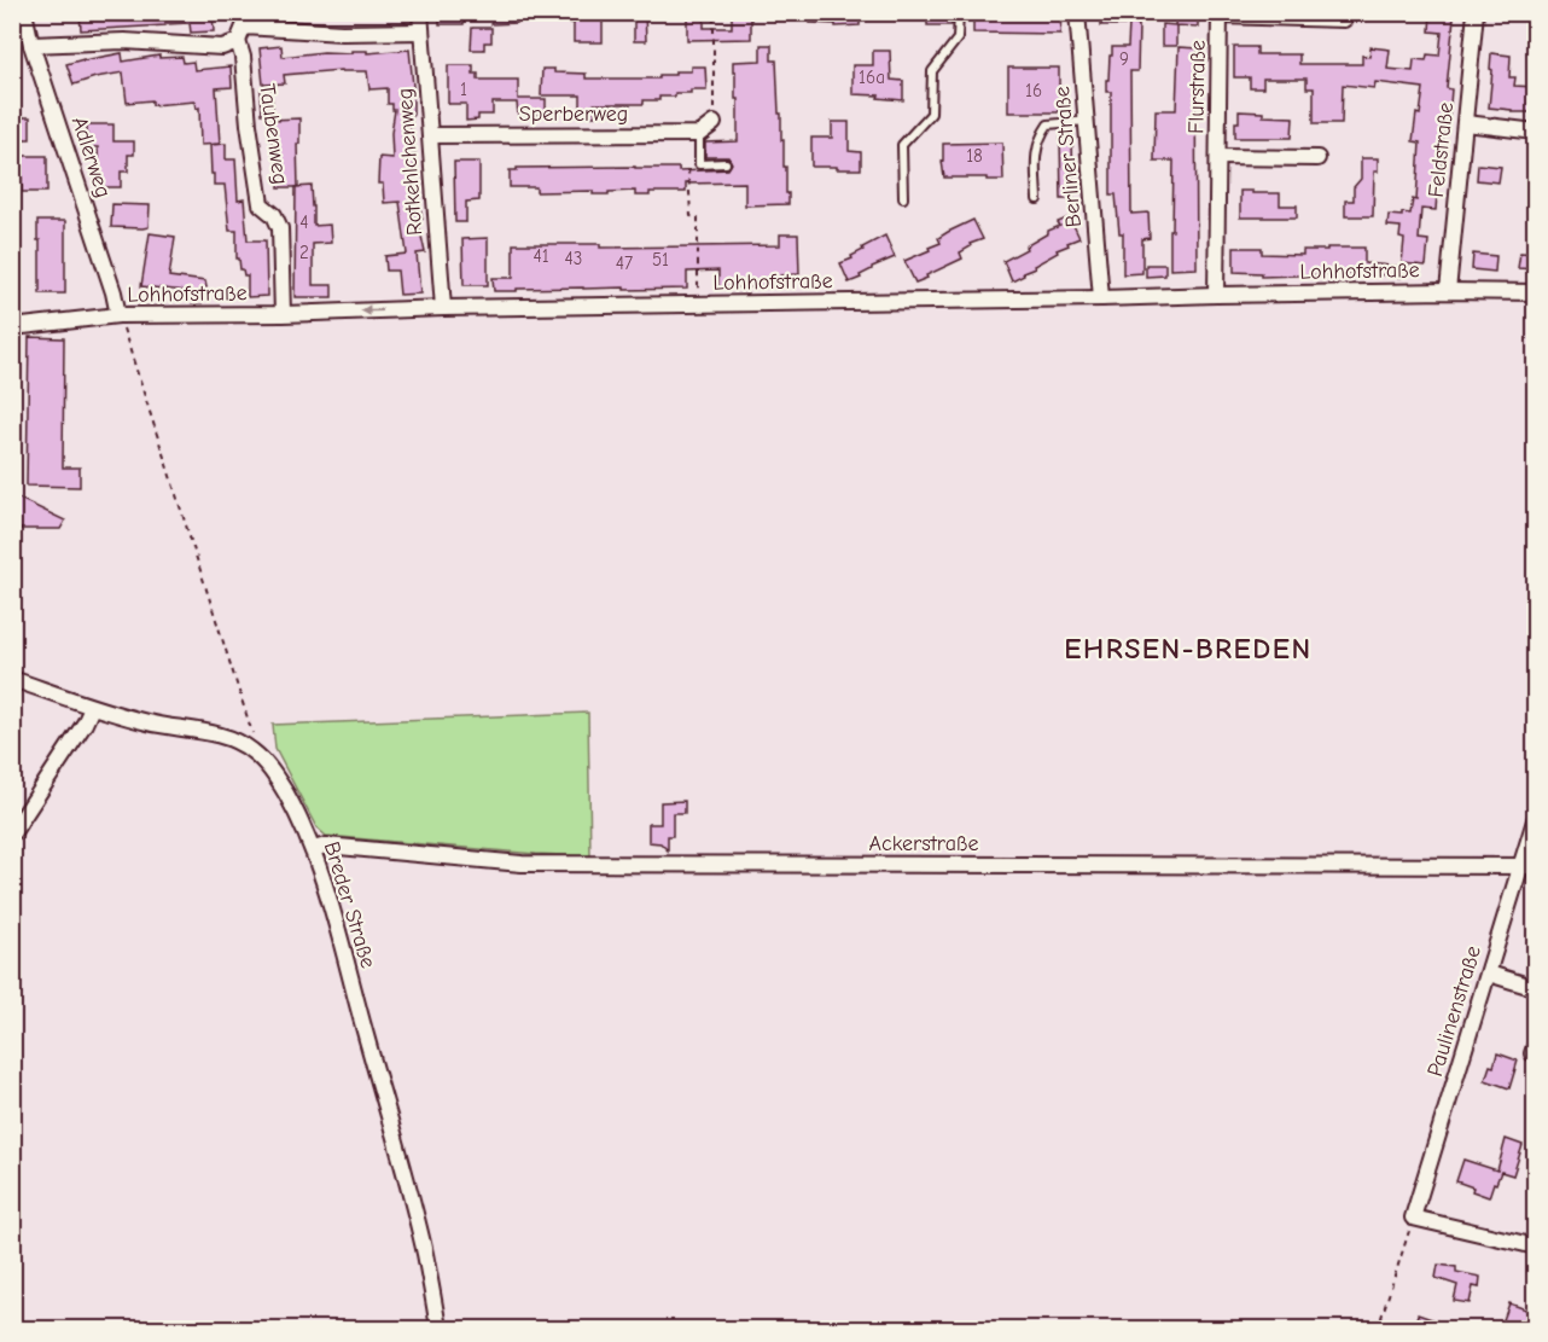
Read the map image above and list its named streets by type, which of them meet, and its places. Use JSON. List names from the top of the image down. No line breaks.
{"streets":{"street":["Flurstraße","Sperberweg","Taubenweg","Feldstraße","Adlerweg","Berliner Straße","Rotkehlchenweg","Lohhofstraße","Ackerstraße","Breder Straße","Paulinenstraße"]},"crossings":[["Flurstraße","Lohhofstraße"],["Sperberweg","Rotkehlchenweg"],["Taubenweg","Lohhofstraße"],["Feldstraße","Lohhofstraße"],["Adlerweg","Lohhofstraße"],["Berliner Straße","Lohhofstraße"],["Rotkehlchenweg","Lohhofstraße"],["Ackerstraße","Breder Straße"],["Ackerstraße","Paulinenstraße"]],"districts":["EHRSEN-BREDEN"],"house_numbers":["9","16a","1","16","18","4","2","41","43","51","47"]}
